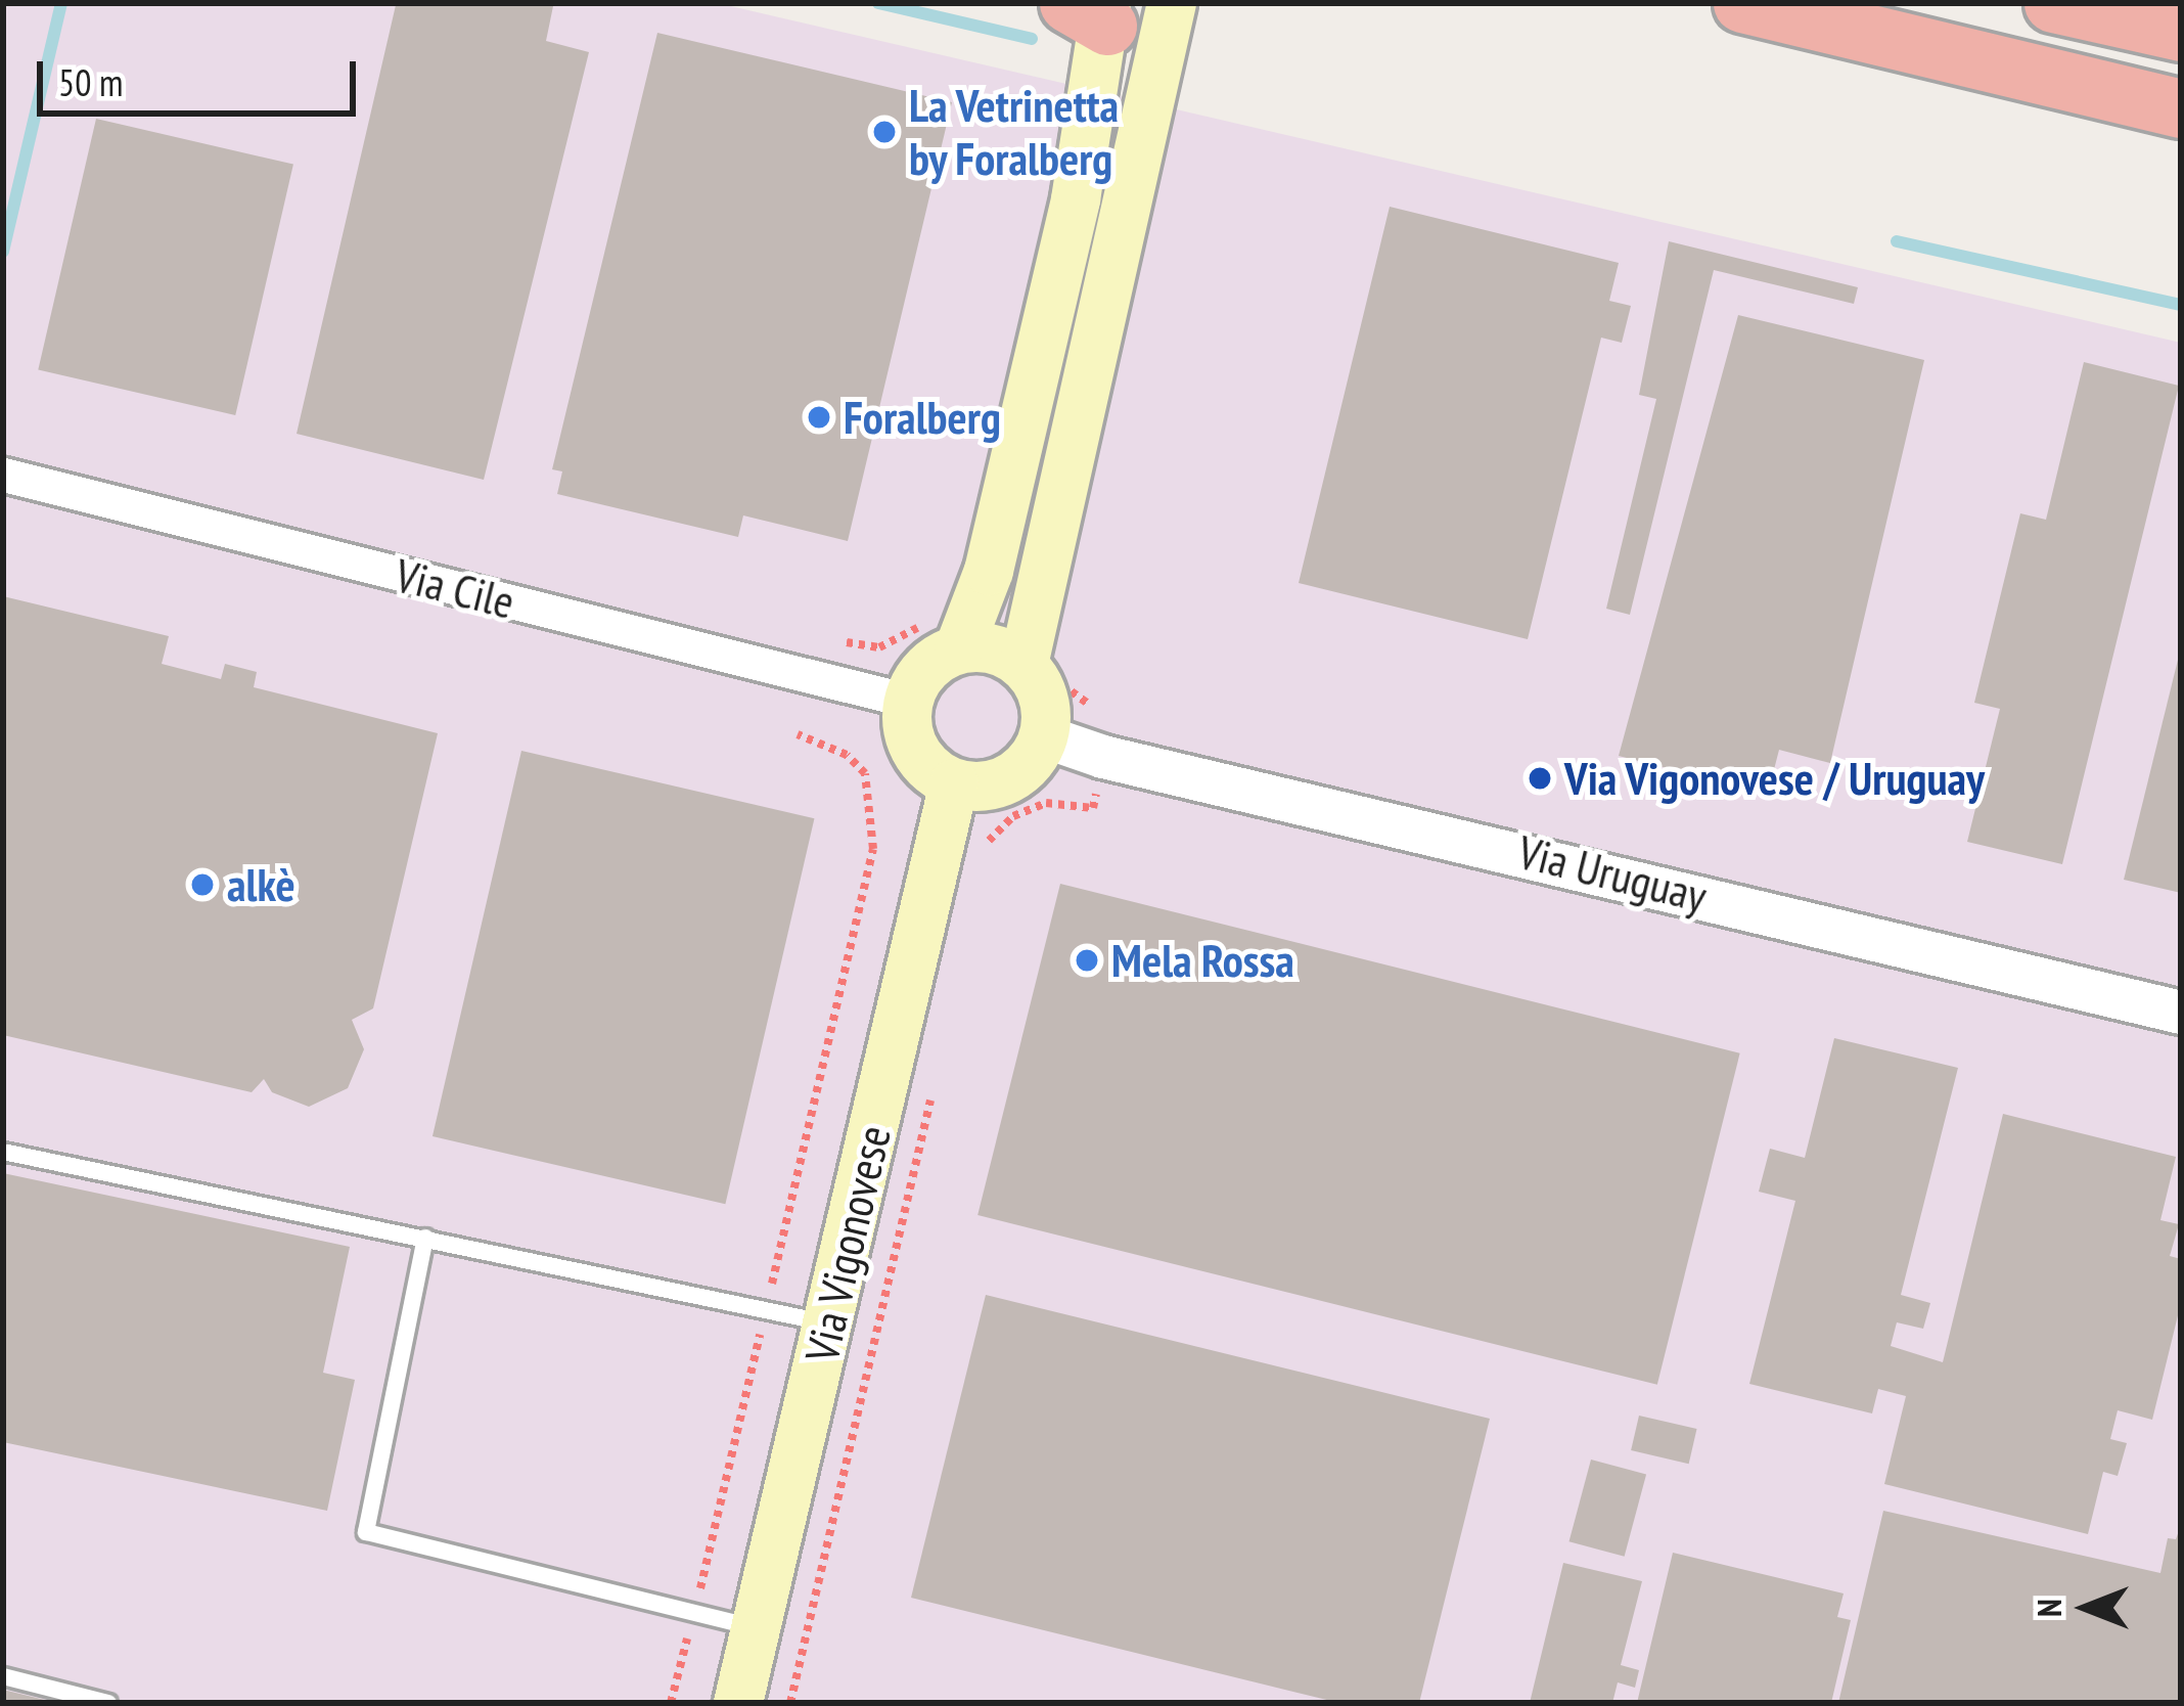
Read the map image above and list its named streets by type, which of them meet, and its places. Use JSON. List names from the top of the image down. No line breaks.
{"streets":{"main road":["Via Vigonovese"],"street":["Via Cile","Via Uruguay"]},"crossings":[["Via Cile","Via Uruguay"],["Via Cile","Via Vigonovese"],["Via Uruguay","Via Vigonovese"]],"places":["La Vetrinetta by Foralberg","Foralberg","Via Vigonovese / Uruguay","alkè","Mela Rossa"],"scale_bar":"50 m","north":"left"}
